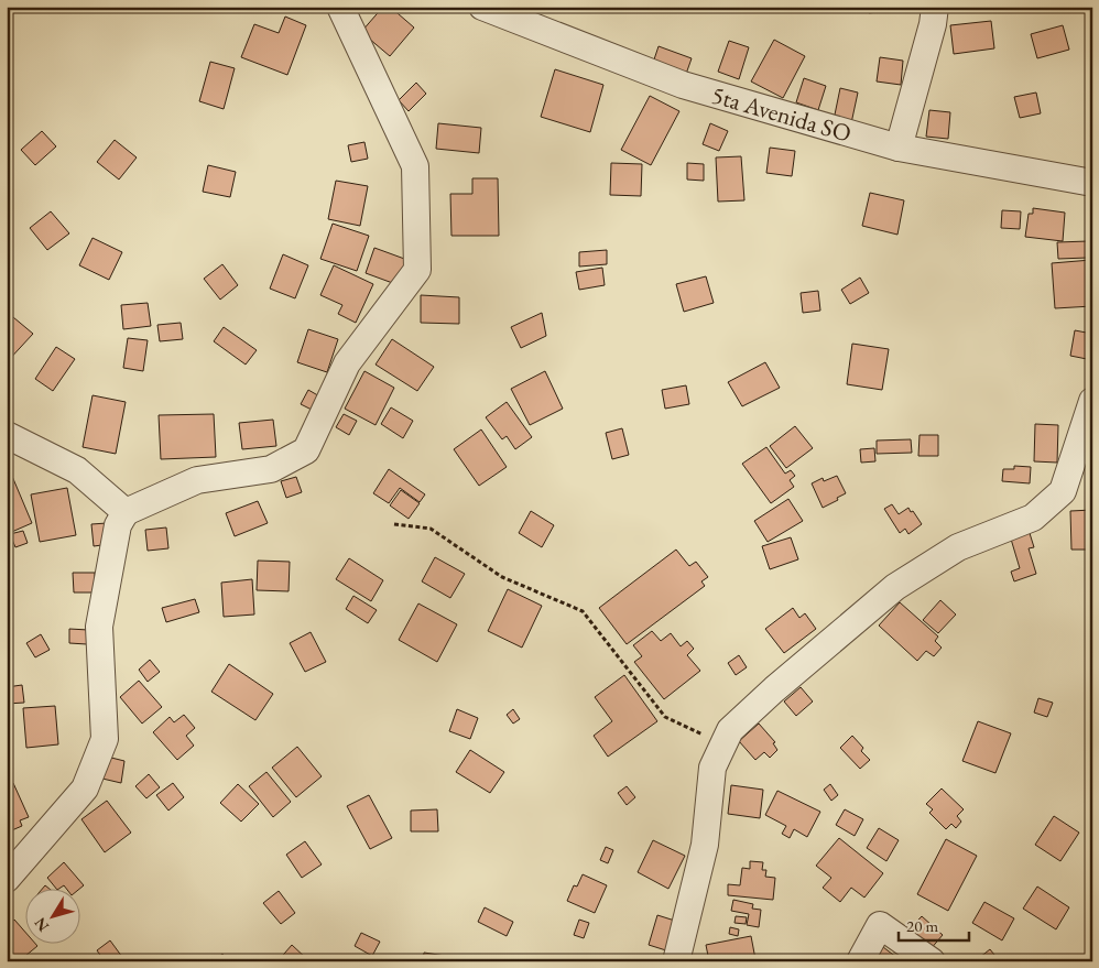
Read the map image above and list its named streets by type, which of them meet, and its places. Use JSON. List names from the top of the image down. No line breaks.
{"streets":{"street":["5ta Avenida SO"]},"scale_bar":"20 m","north":"bottom left"}
